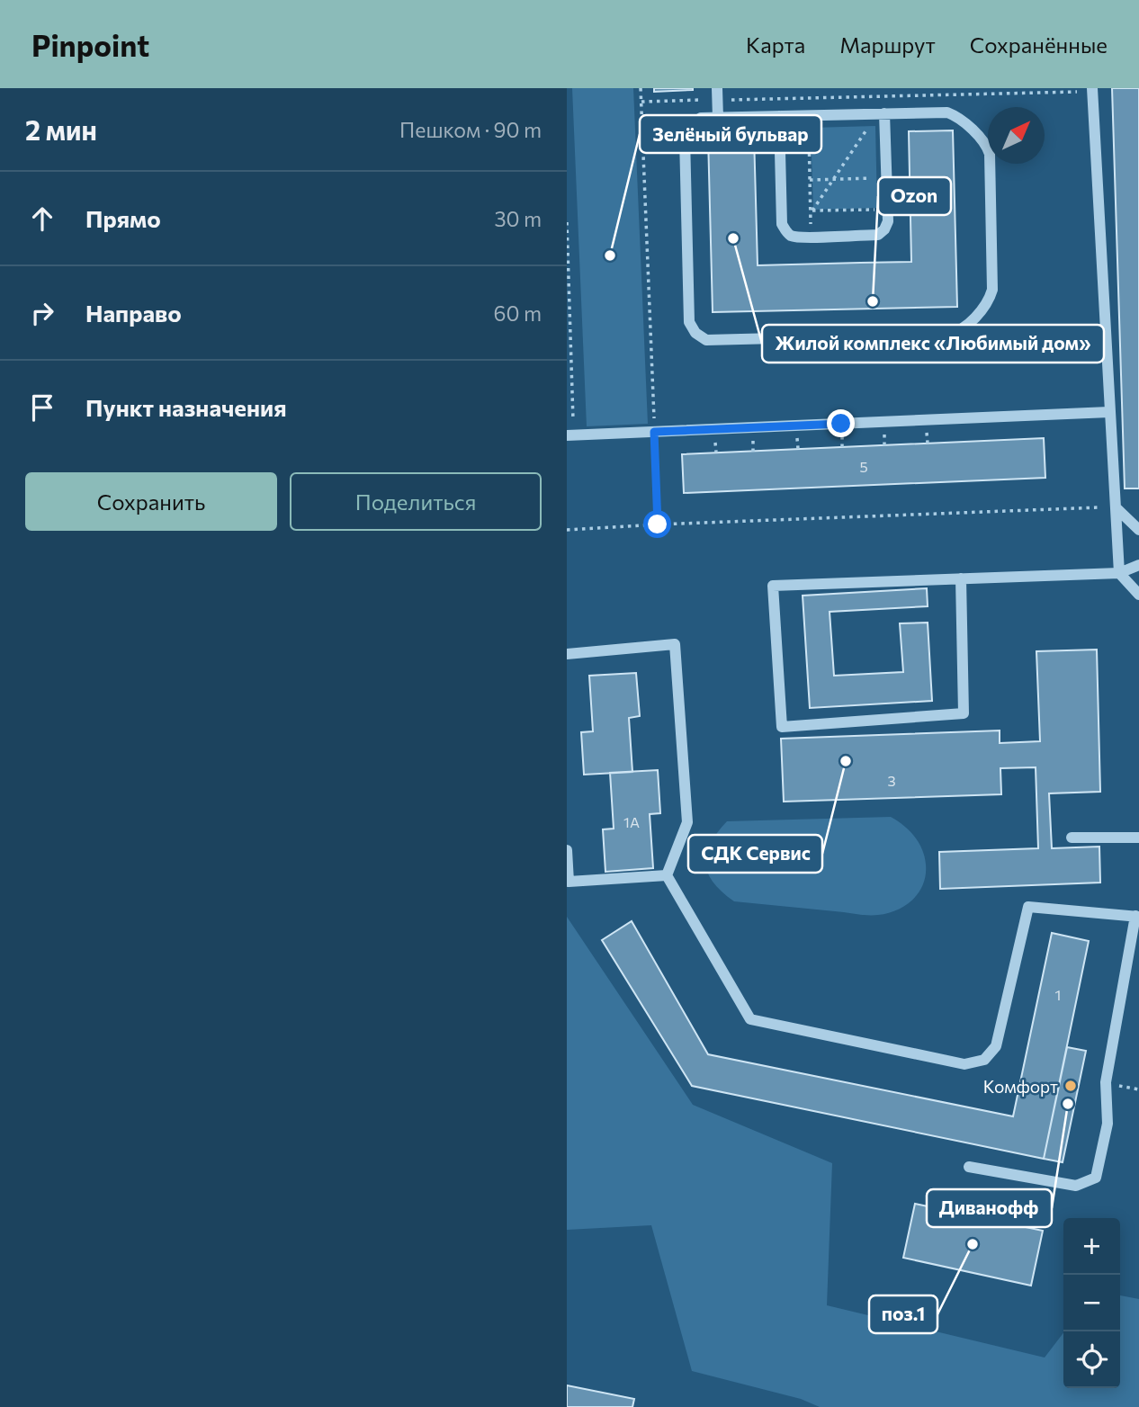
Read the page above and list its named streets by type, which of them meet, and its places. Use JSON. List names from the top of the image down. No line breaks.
{"places":["Жилой комплекс «Любимый дом»","Зелёный бульвар","Ozon","СДК Сервис","Комфорт","Диванофф","поз.1"],"house_numbers":["5","3","1А","1"],"north":"top right","page":{"header":"Pinpoint","nav":["Карта","Маршрут","Сохранённые"],"heading":["2 мин","Пешком · 90 m"],"list":[["Прямо","30 m"],["Направо","60 m"],"Пункт назначения"],"buttons":["Сохранить","Поделиться"],"map_buttons":["+","−"]}}
